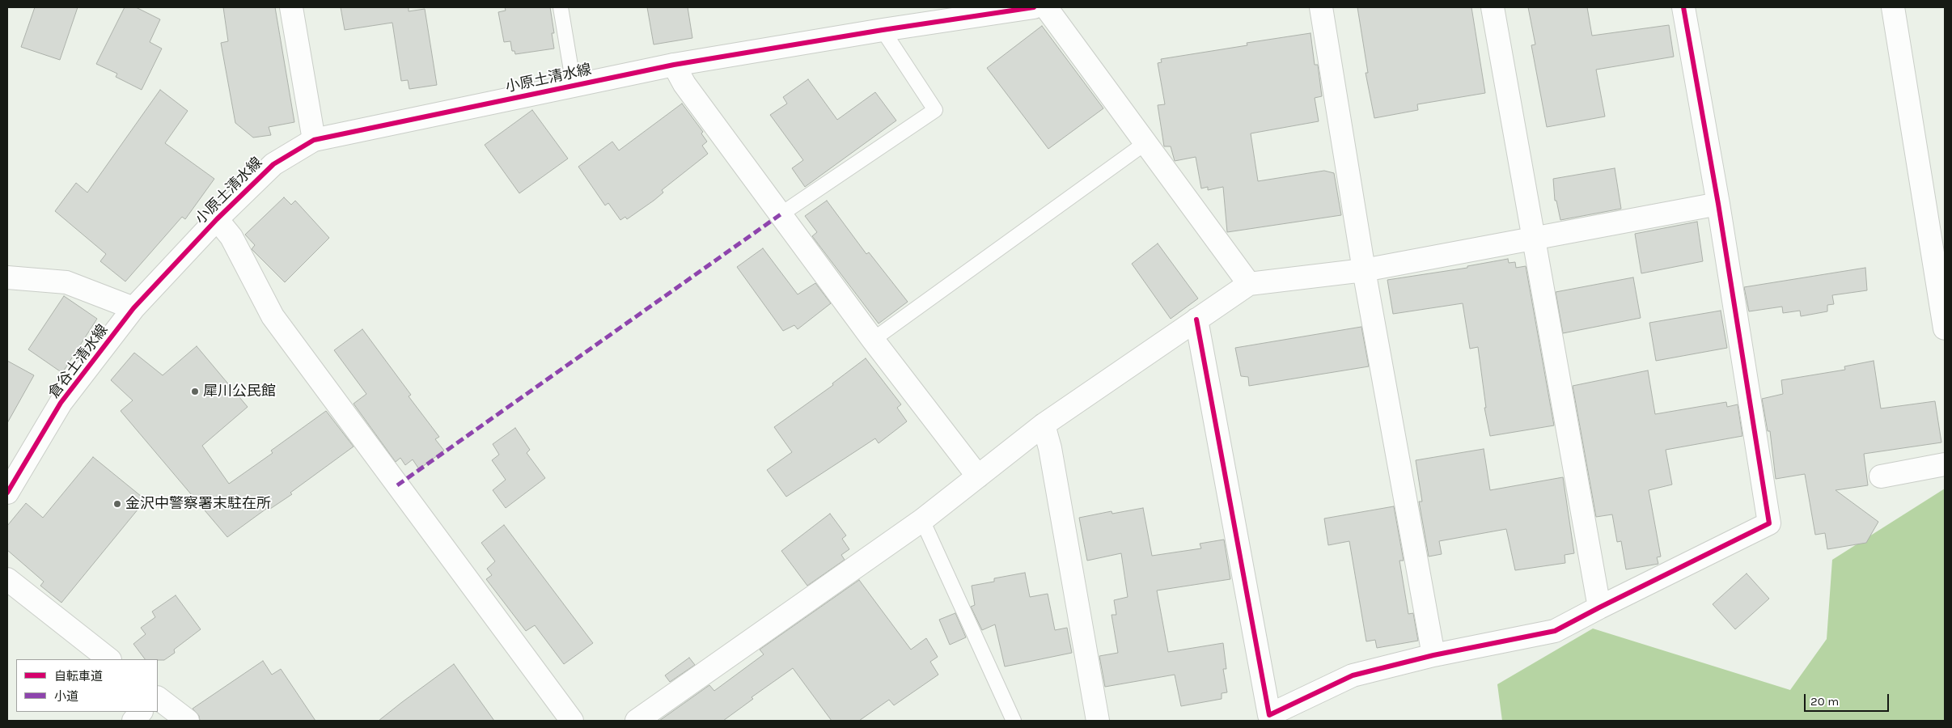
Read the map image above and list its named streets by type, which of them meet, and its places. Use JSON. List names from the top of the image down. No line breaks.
{"streets":{"street":["小原土清水線","倉谷土清水線"]},"crossings":[["小原土清水線","倉谷土清水線"]],"places":["犀川公民館","金沢中警察署末駐在所"],"legend":["自転車道","小道"],"scale_bar":"20 m"}
